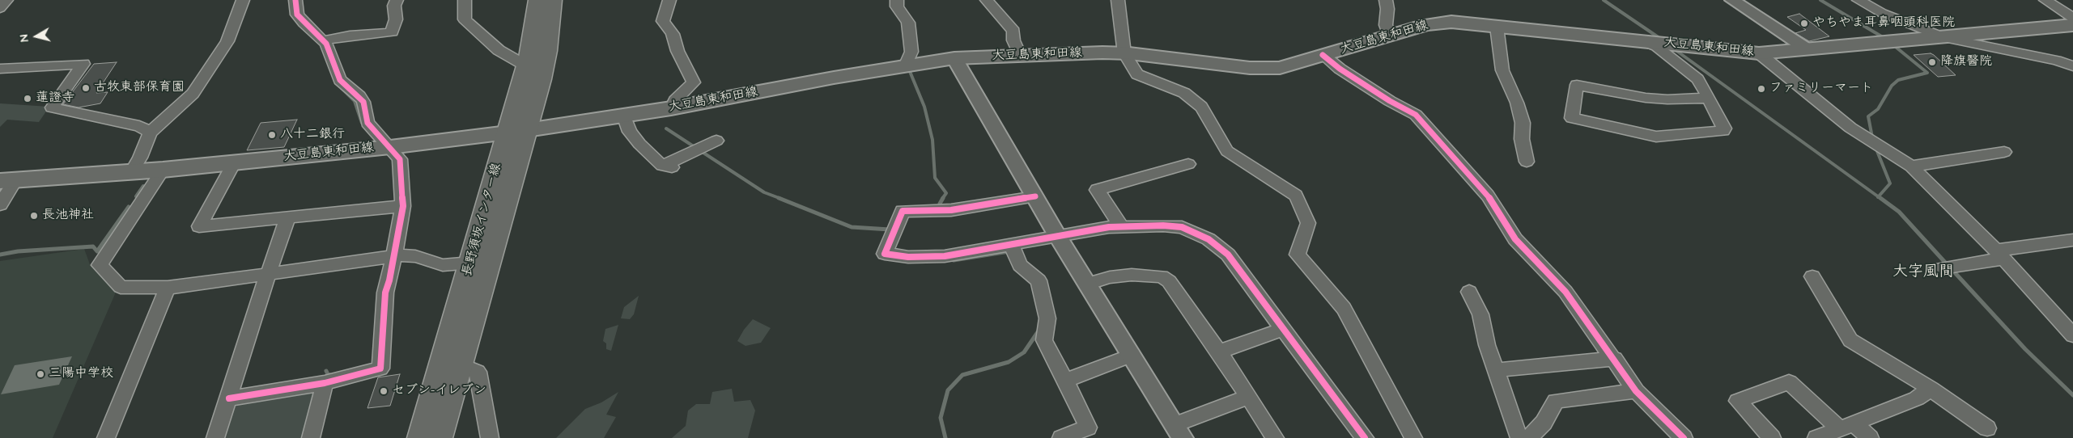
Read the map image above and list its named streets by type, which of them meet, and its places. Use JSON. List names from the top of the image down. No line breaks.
{"streets":{"main road":["大豆島東和田線","長野須坂インター線"]},"crossings":[["大豆島東和田線","長野須坂インター線"]],"districts":["大字風間"],"places":["やちやま耳鼻咽頭科医院","降旗醫院","古牧東部保育園","ファミリーマート","蓮證寺","八十二銀行","長池神社","三陽中学校","セブン-イレブン"],"north":"left"}
